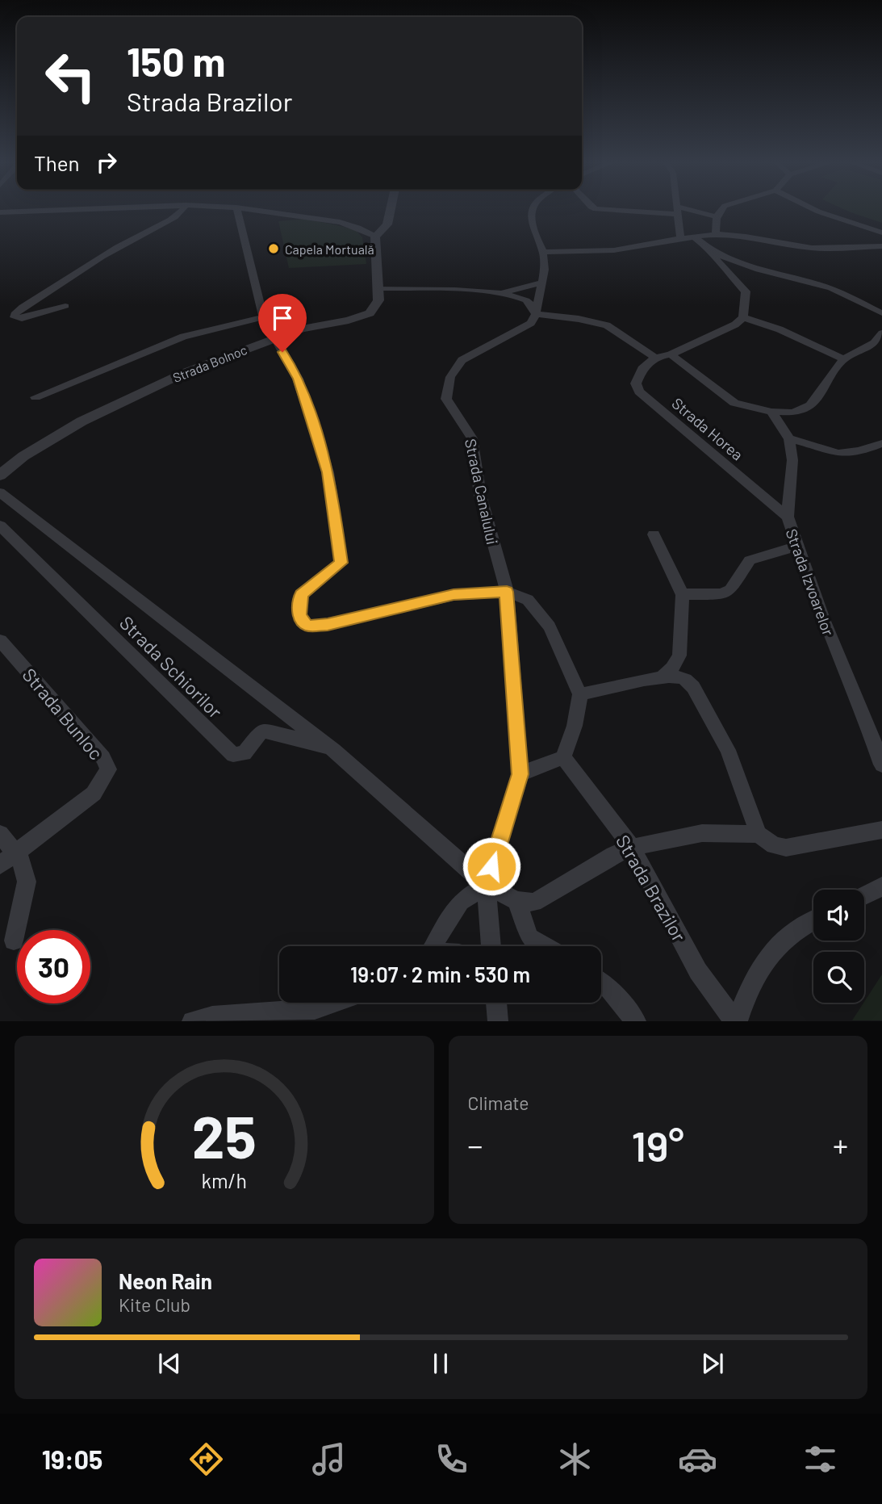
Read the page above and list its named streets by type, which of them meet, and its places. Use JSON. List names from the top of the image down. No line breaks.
{"streets":{"street":["Strada Bolnoc","Strada Horea","Strada Canalului","Strada Izvoarelor","Strada Schiorilor","Strada Bunloc","Strada Brazilor"]},"crossings":[["Strada Horea","Strada Izvoarelor"],["Strada Canalului","Strada Schiorilor"]],"places":["Capela Mortuală"],"page":{"turn":["150 m","Strada Brazilor"],"then":"Then","limit":"30","trip":"19:07 · 2 min · 530 m","tile":"Climate","heat":["−","19°","+"],"song":["Neon Rain","Kite Club"],"tabs":"19:05","gauge":["25","km/h"]}}
